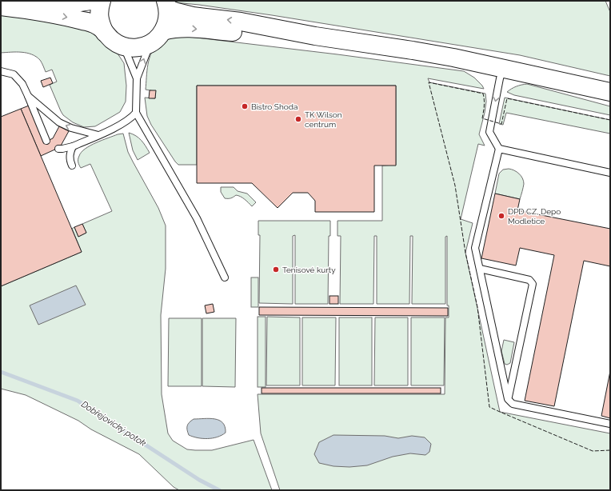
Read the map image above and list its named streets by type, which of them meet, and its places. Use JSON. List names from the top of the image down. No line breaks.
{"water":["Dobřejovický potok"],"places":["Bistro Shoda","TK Wilson centrum","DPD CZ, Depo Modletice","Tenisové kurty"]}
